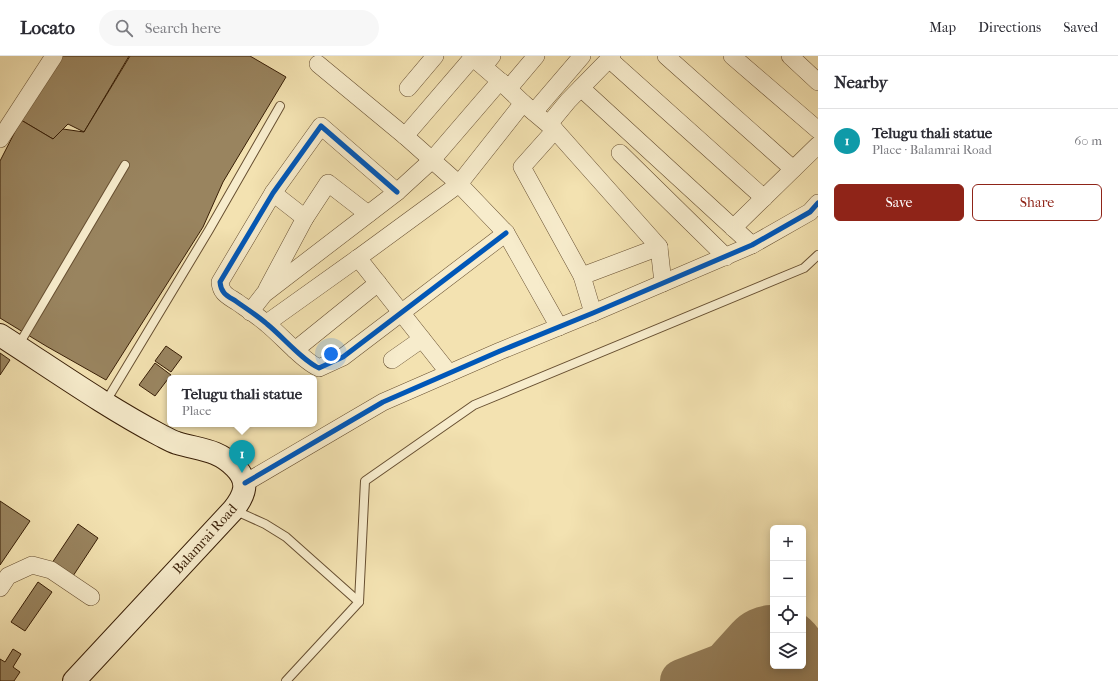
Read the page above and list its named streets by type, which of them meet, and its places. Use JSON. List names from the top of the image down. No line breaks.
{"streets":{"street":["Balamrai Road"]},"page":{"header":"Locato","search":"Search here","nav":["Map","Directions","Saved"],"heading":"Nearby","list":[{"mark":"1","name":"Telugu thali statue","note":"Place · Balamrai Road","value":"60 m"}],"buttons":["Save","Share"],"popup":["Telugu thali statue","Place"],"pins":"1","map_buttons":["+","−"]}}
